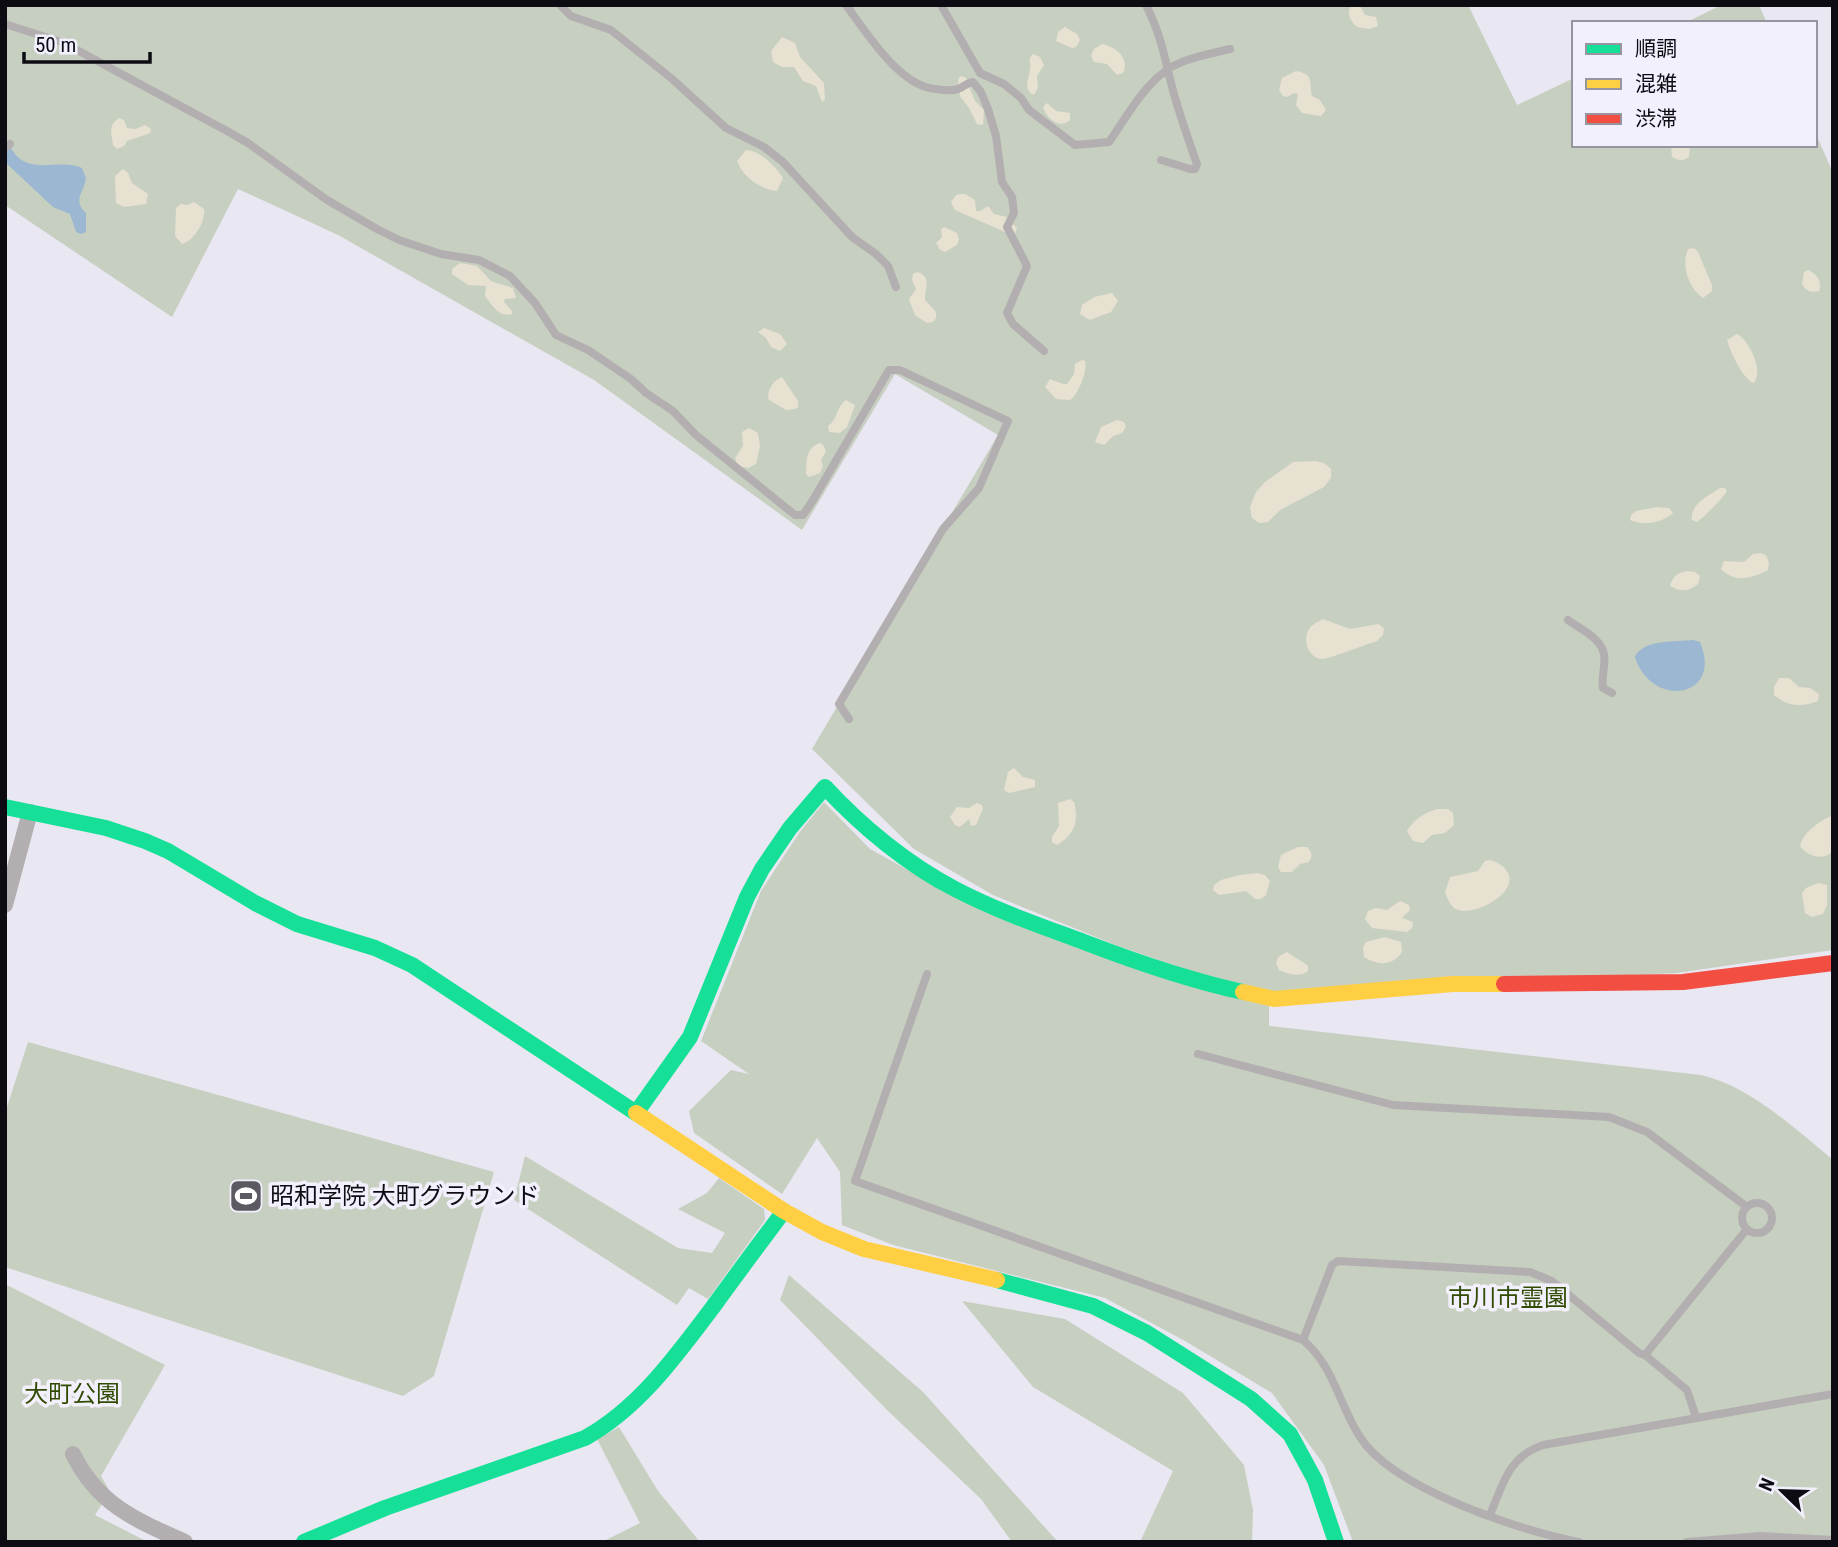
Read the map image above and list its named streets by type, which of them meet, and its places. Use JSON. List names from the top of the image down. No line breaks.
{"parks":["市川市霊園","大町公園"],"places":{"sports":["昭和学院 大町グラウンド"]},"legend":["順調","混雑","渋滞"],"scale_bar":"50 m","north":"top left"}
